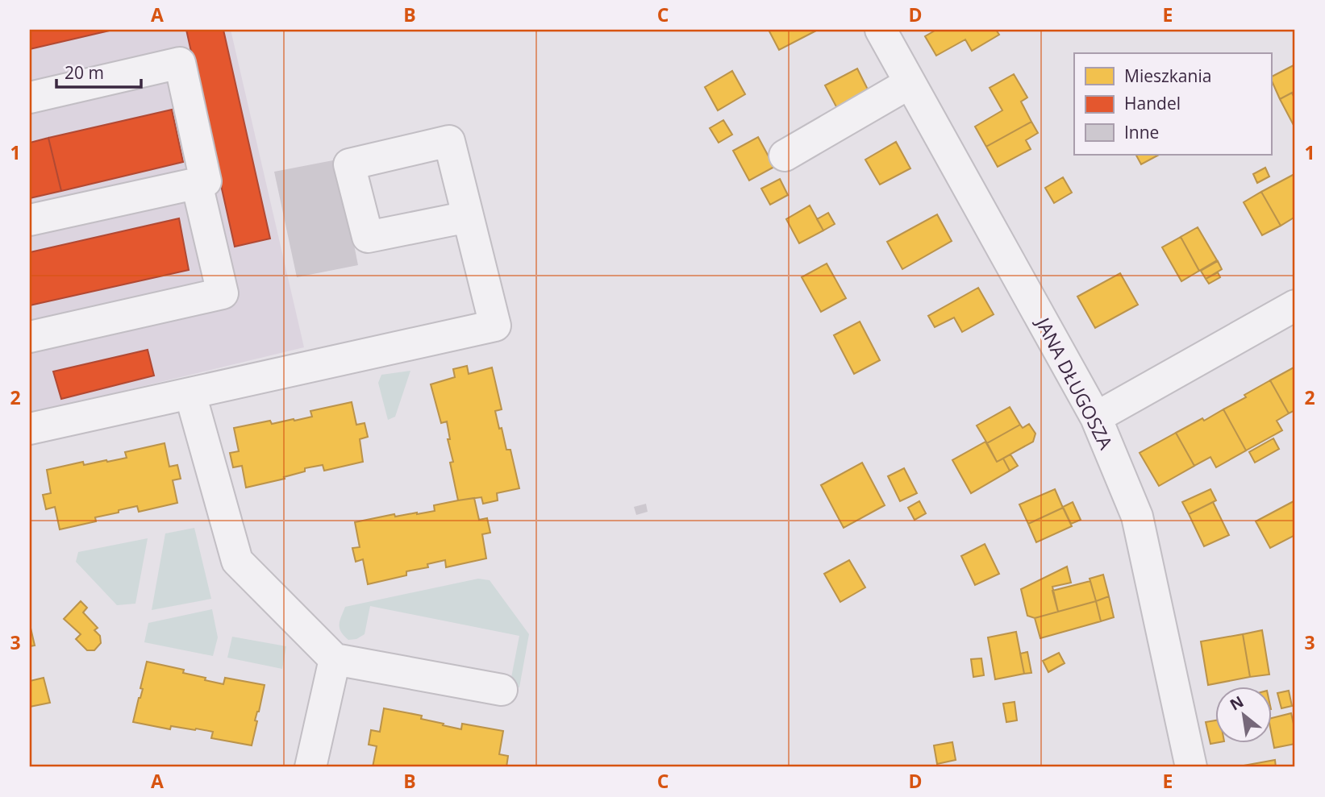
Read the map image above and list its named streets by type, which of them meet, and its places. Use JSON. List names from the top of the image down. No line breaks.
{"streets":{"street":["JANA DŁUGOSZA"]},"legend":["Mieszkania","Handel","Inne"],"scale_bar":"20 m","north":"top left","grid":{"columns":["A","B","C","D","E"],"rows":["1","2","3"]}}
